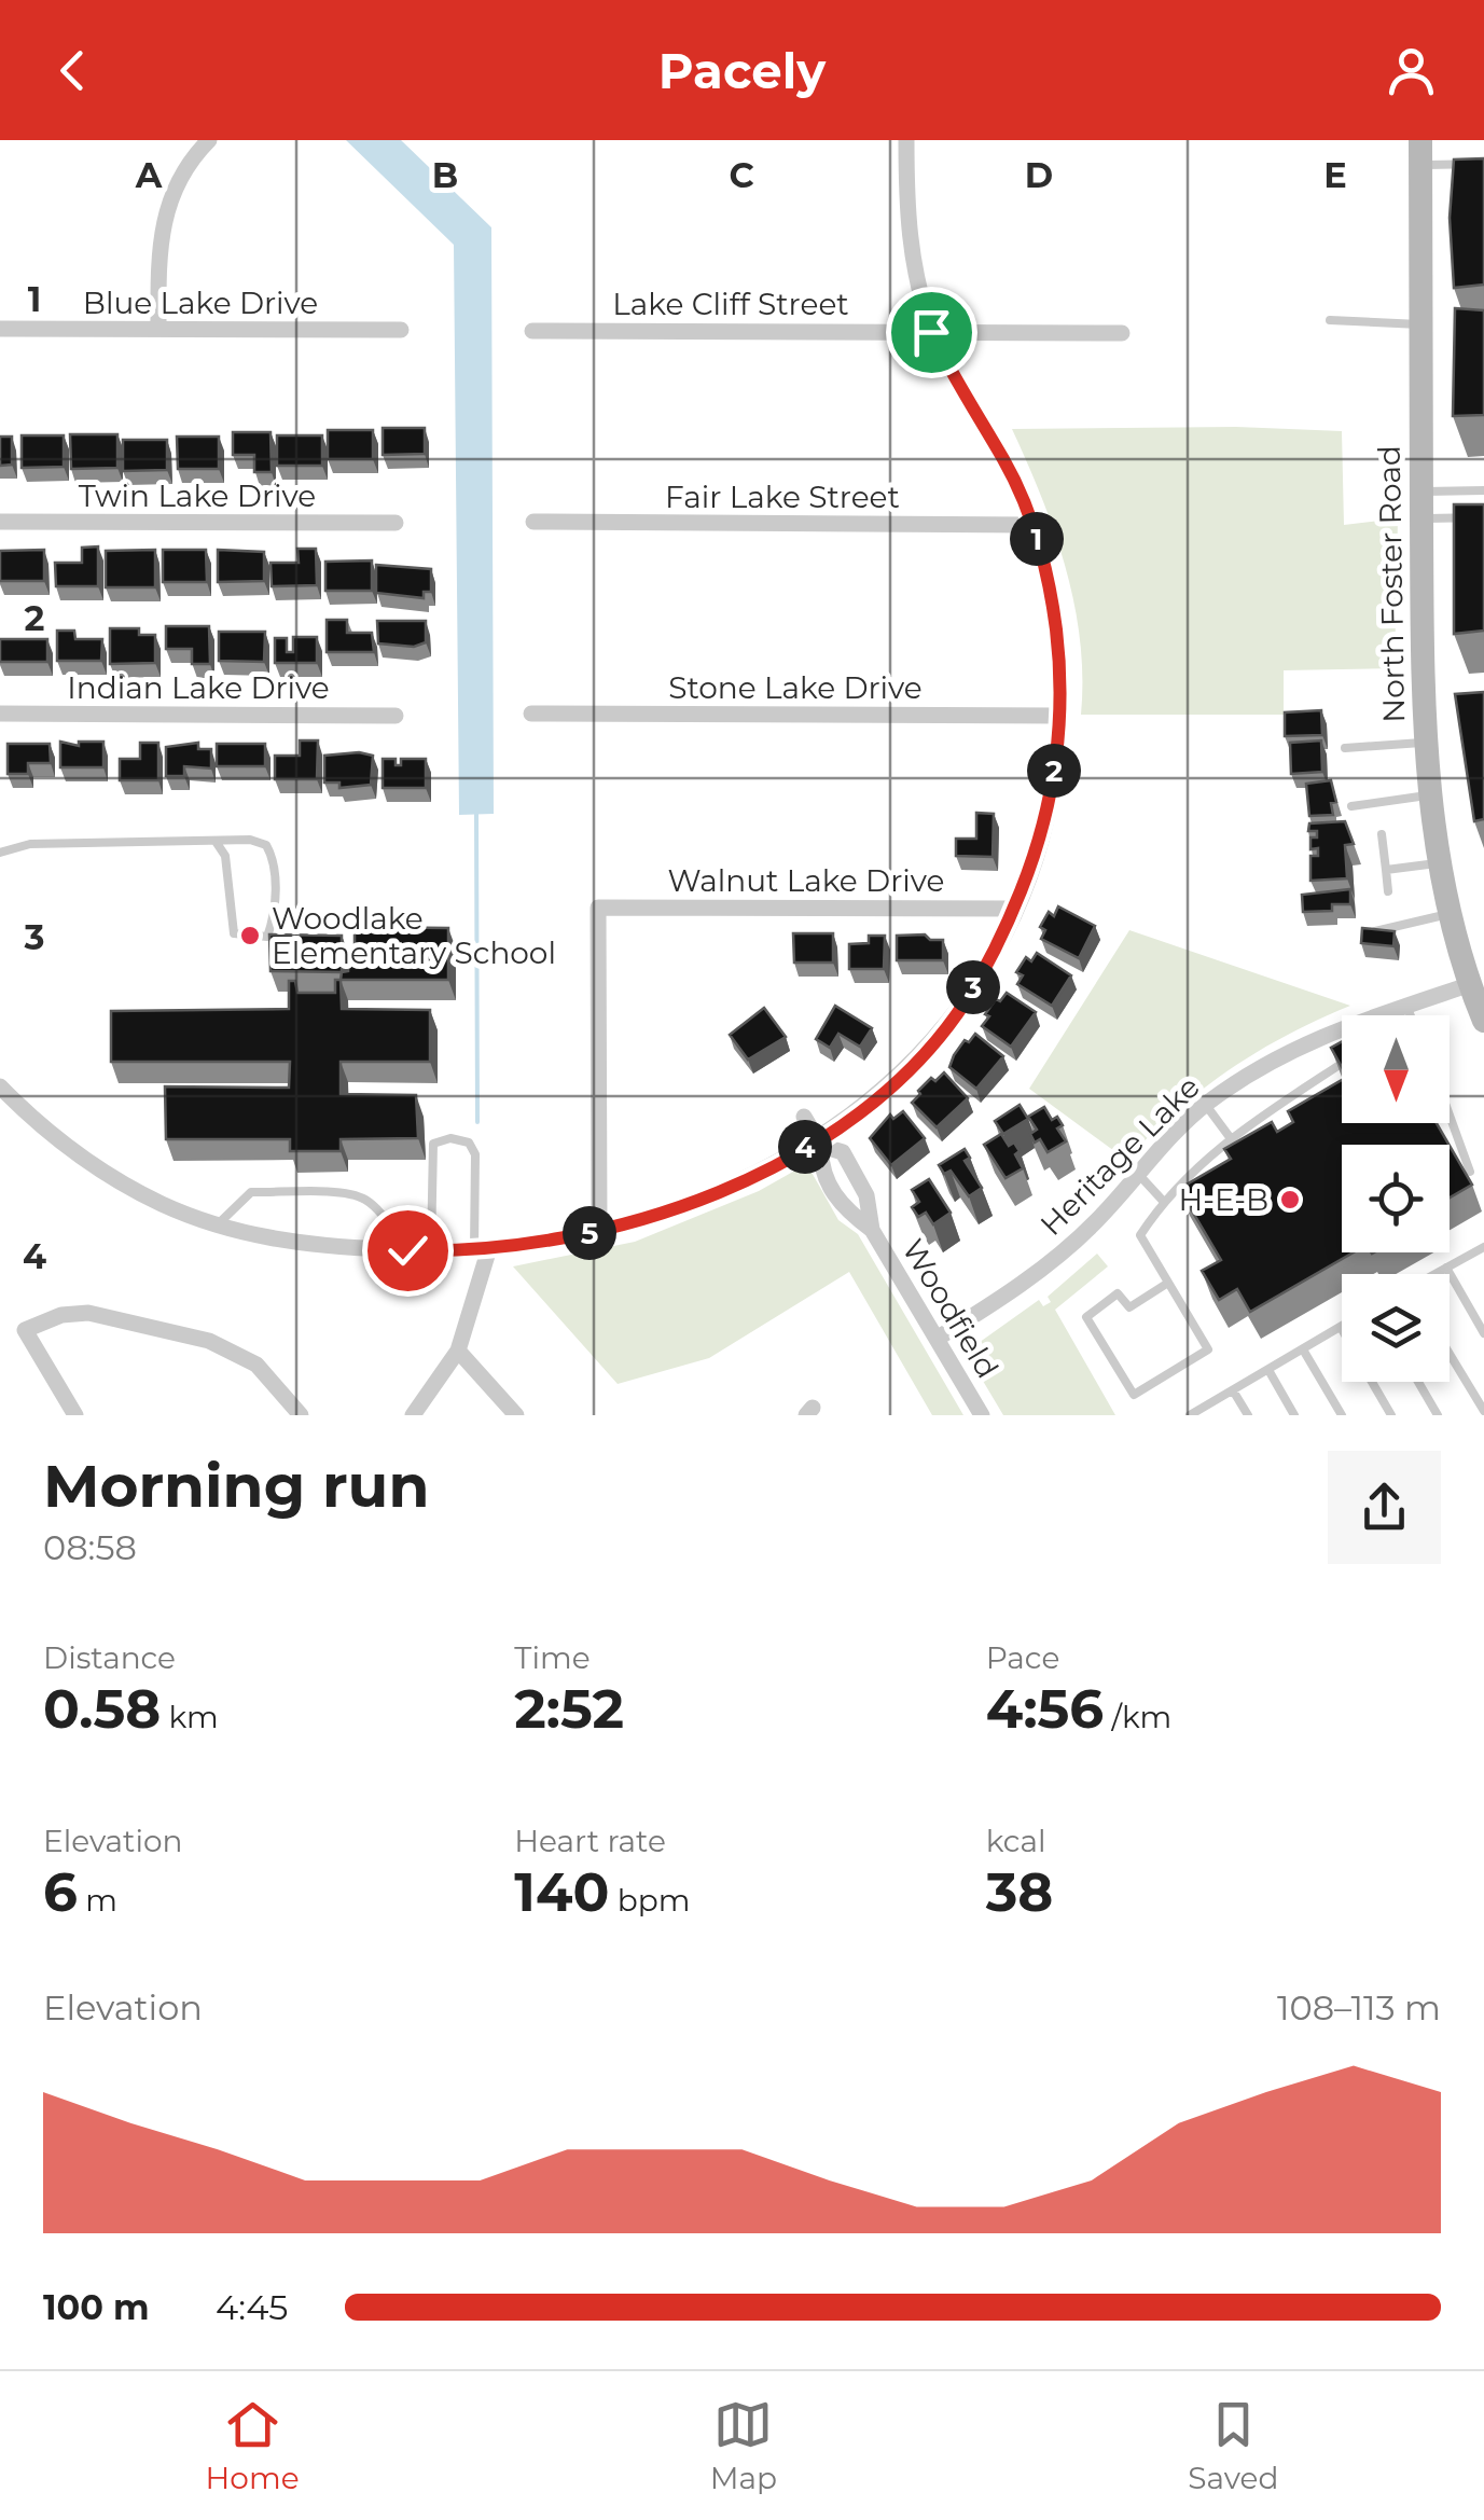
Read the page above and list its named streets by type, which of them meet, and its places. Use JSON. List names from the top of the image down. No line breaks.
{"streets":{"main road":["North Foster Road"],"street":["Blue Lake Drive","Lake Cliff Street","Twin Lake Drive","Fair Lake Street","Indian Lake Drive","Stone Lake Drive","Walnut Lake Drive","Heritage Lake","Woodfield"]},"crossings":[["North Foster Road","Heritage Lake"],["Heritage Lake","Woodfield"]],"places":["Woodlake Elementary School","H-E-B"],"north":"bottom","page":{"header":"Pacely","pins":["1","2","3","4","5"],"heading":["Morning run","08:58"],"stats":[["Distance","0.58 km"],["Time","2:52"],["Pace","4:56 /km"],["Elevation","6 m"],["Heart rate","140 bpm"],["kcal","38"]],"chart":["Elevation","108–113 m"],"list":[{"name":"100 m","note":"4:45"}],"tabs":["Home","Map","Saved"]},"grid":{"columns":["A","B","C","D","E"],"rows":["1","2","3","4"]}}
